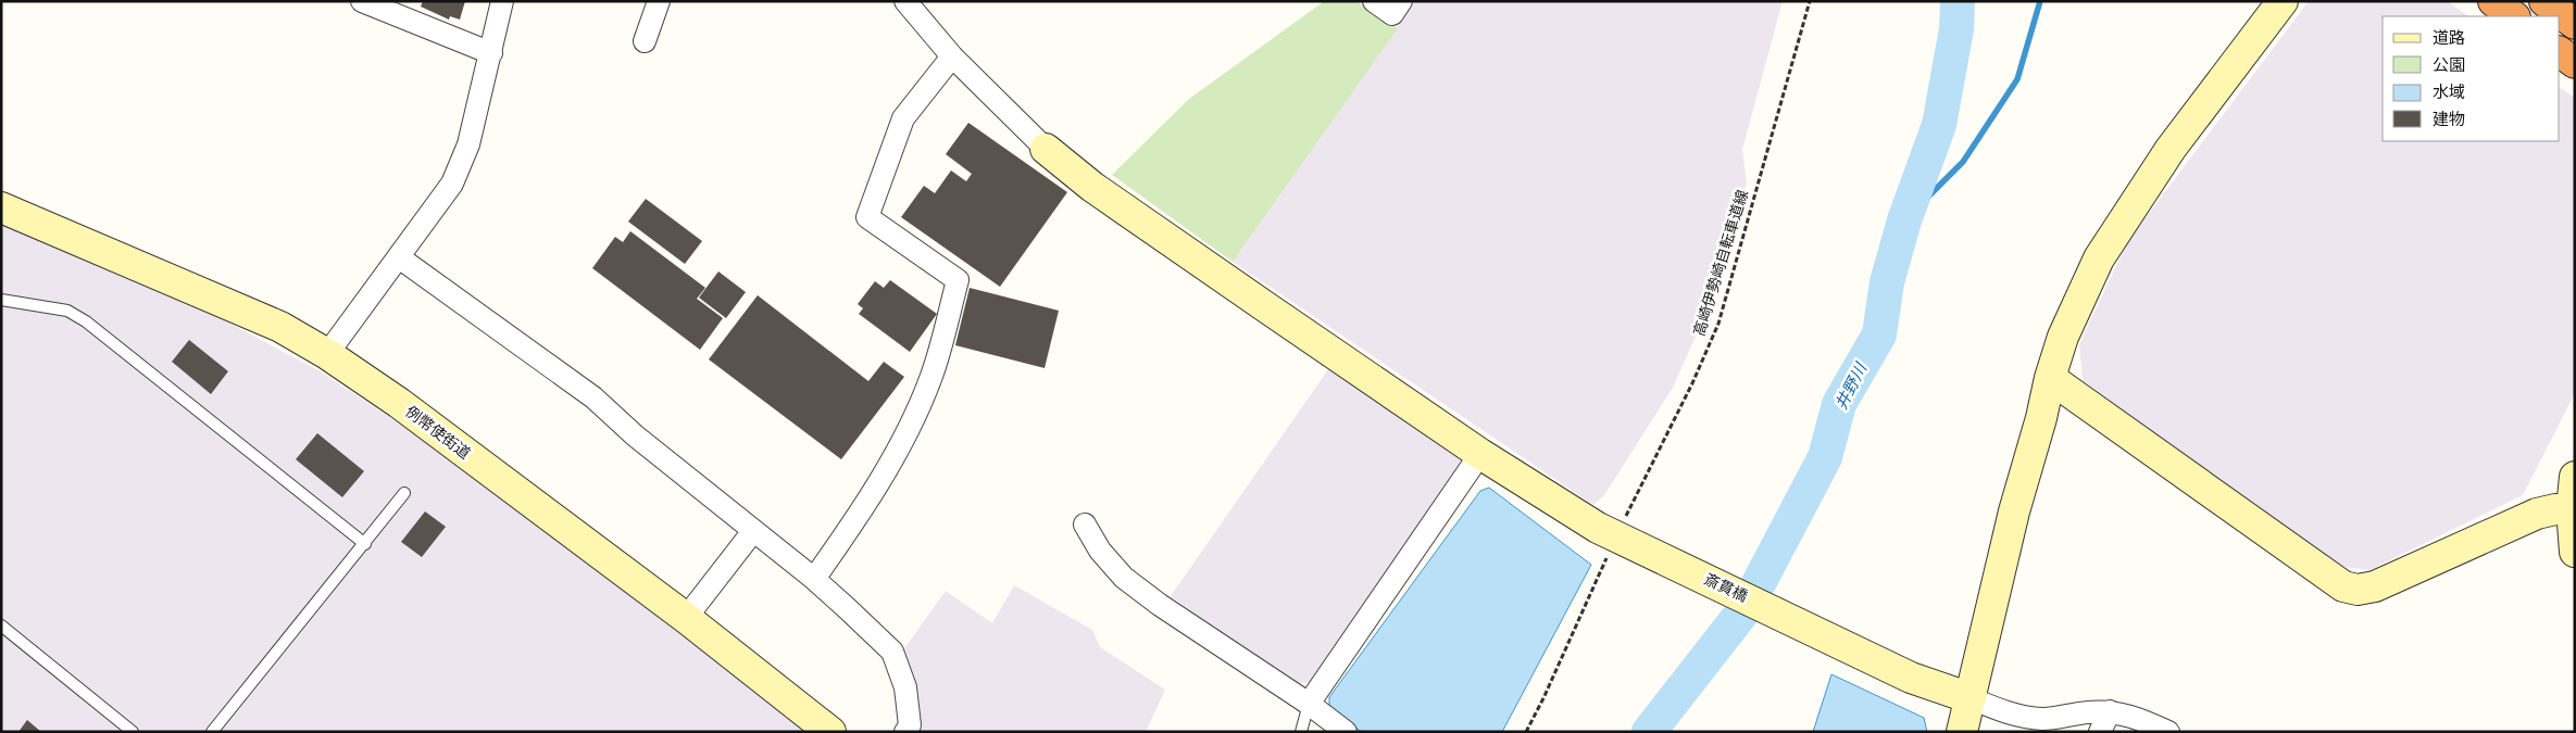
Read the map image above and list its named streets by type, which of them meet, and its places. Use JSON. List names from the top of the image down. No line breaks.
{"streets":{"street":["例幣使街道","斎貫橋"],"path":["高崎伊勢崎自転車道線"]},"water":["井野川"],"legend":["道路","公園","水域","建物"]}
